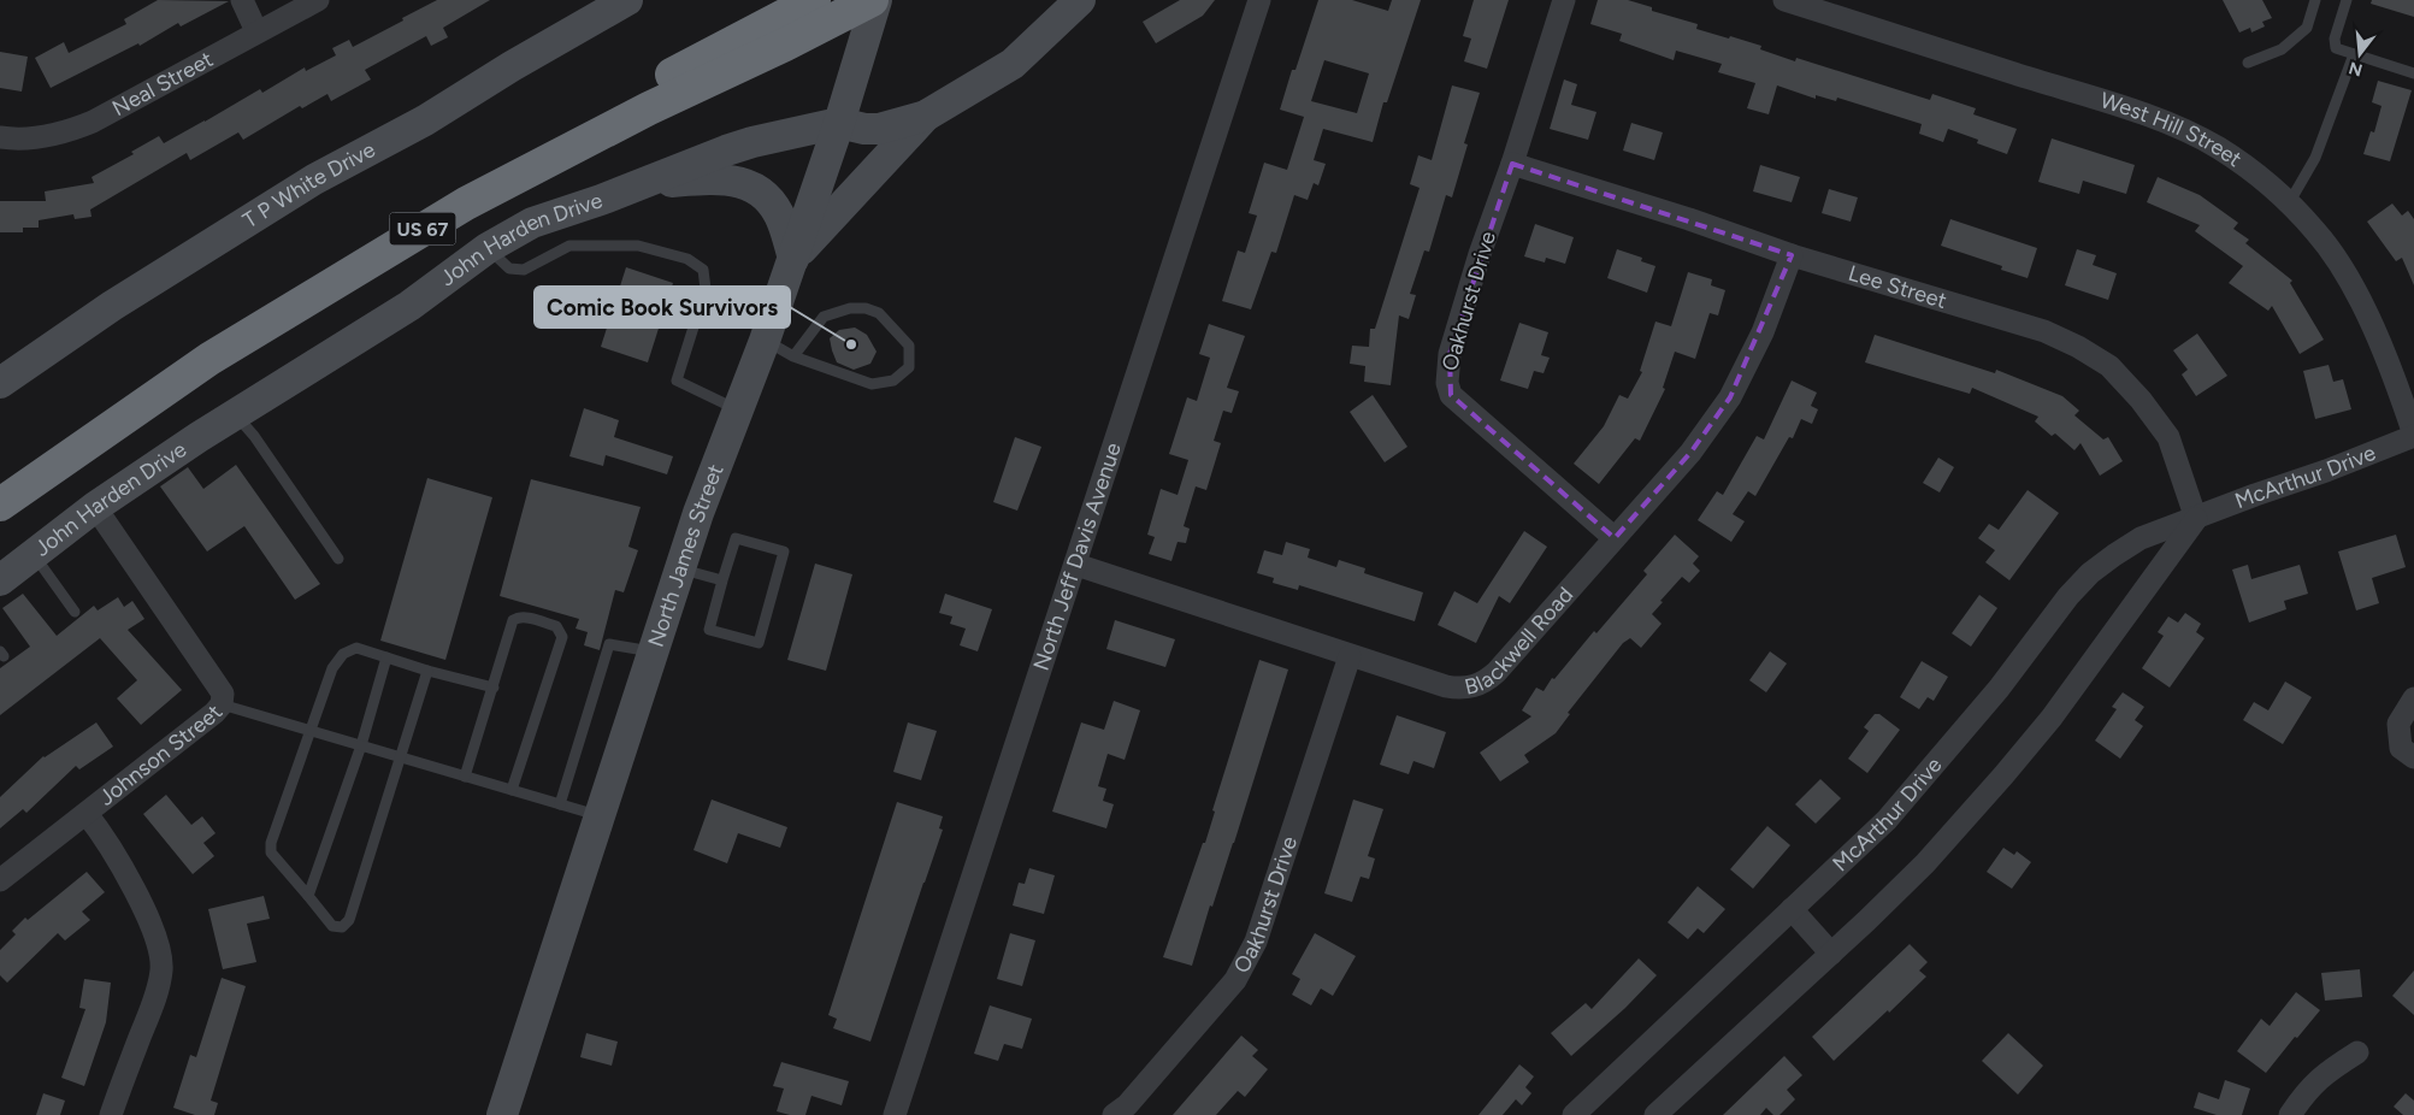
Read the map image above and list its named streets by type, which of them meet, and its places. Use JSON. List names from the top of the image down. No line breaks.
{"streets":{"highway":["US 67"],"main road":["T P White Drive","John Harden Drive","North James Street"],"street":["Neal Street","West Hill Street","Lee Street","Oakhurst Drive","McArthur Drive","North Jeff Davis Avenue","Blackwell Road","Johnson Street"]},"crossings":[["West Hill Street","McArthur Drive"],["John Harden Drive","North James Street"],["John Harden Drive","Johnson Street"],["Lee Street","Oakhurst Drive"],["Lee Street","McArthur Drive"],["Lee Street","Blackwell Road"],["Oakhurst Drive","Blackwell Road"],["North Jeff Davis Avenue","Blackwell Road"]],"places":["Comic Book Survivors"],"north":"bottom"}
